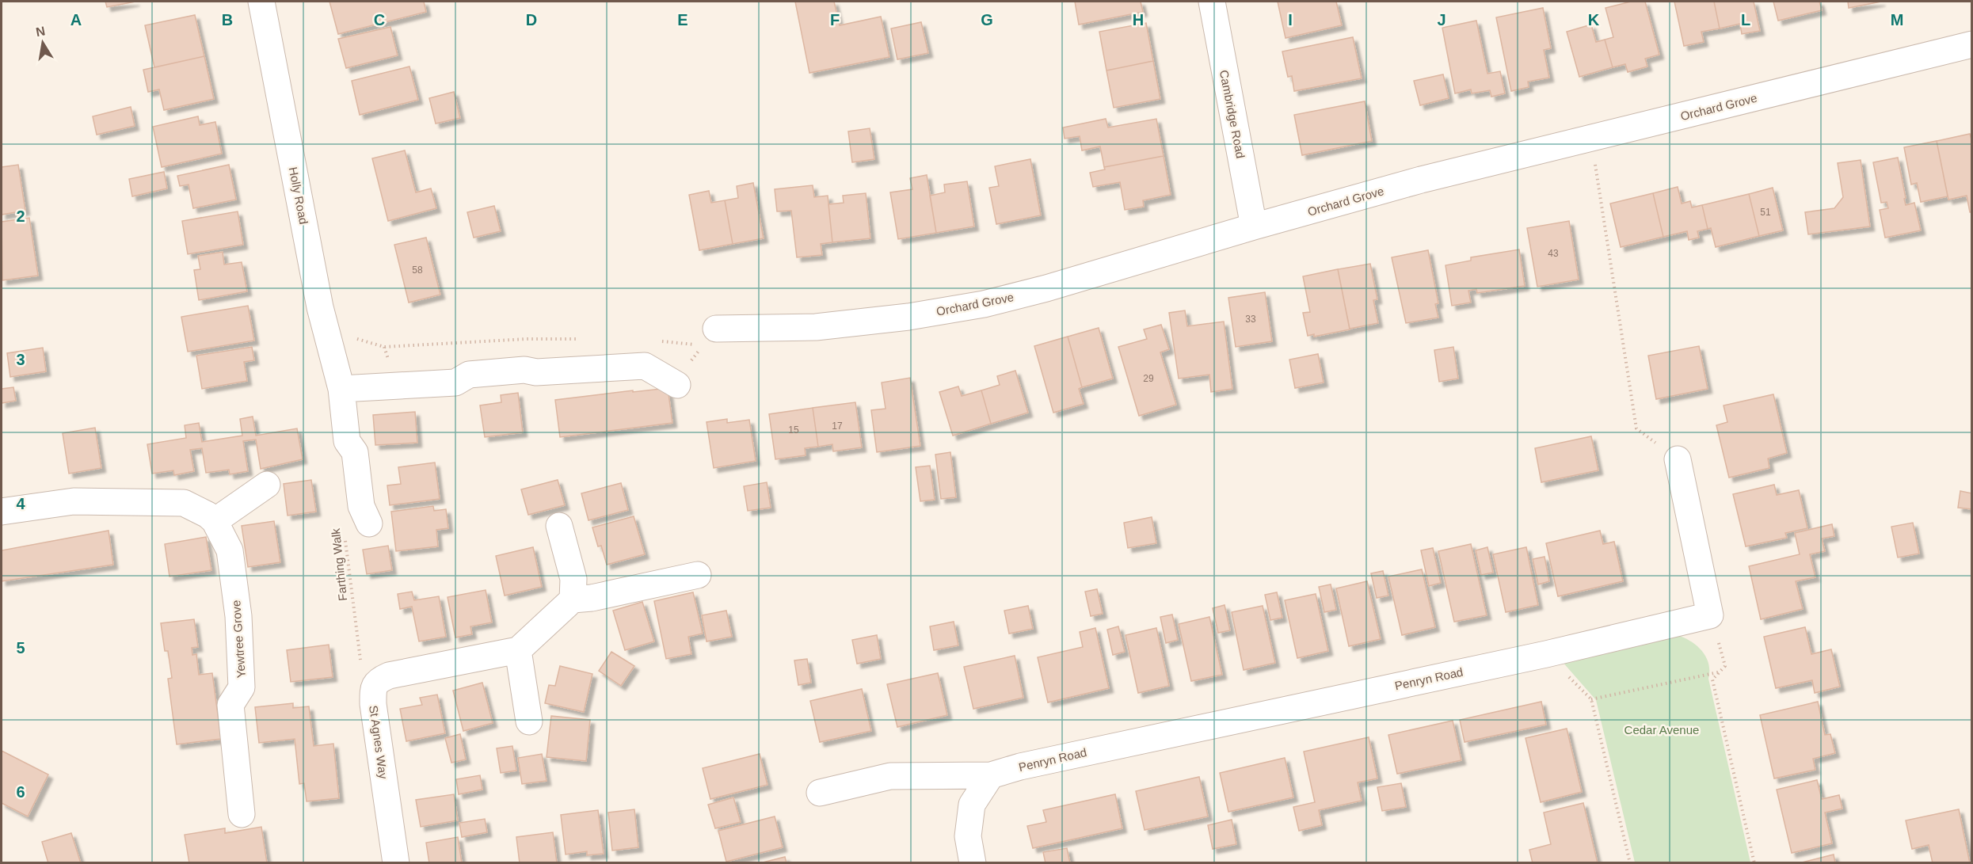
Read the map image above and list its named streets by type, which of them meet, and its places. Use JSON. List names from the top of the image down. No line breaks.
{"streets":{"street":["Orchard Grove","Cambridge Road","Holly Road","Yewtree Grove","Penryn Road","St Agnes Way"],"path":["Farthing Walk"]},"crossings":[["Orchard Grove","Cambridge Road"],["Farthing Walk","St Agnes Way"]],"parks":["Cedar Avenue"],"house_numbers":["51","43","58","33","29","17","15"],"north":"top","grid":{"columns":["A","B","C","D","E","F","G","H","I","J","K","L","M"],"rows":["2","3","4","5","6"]}}
